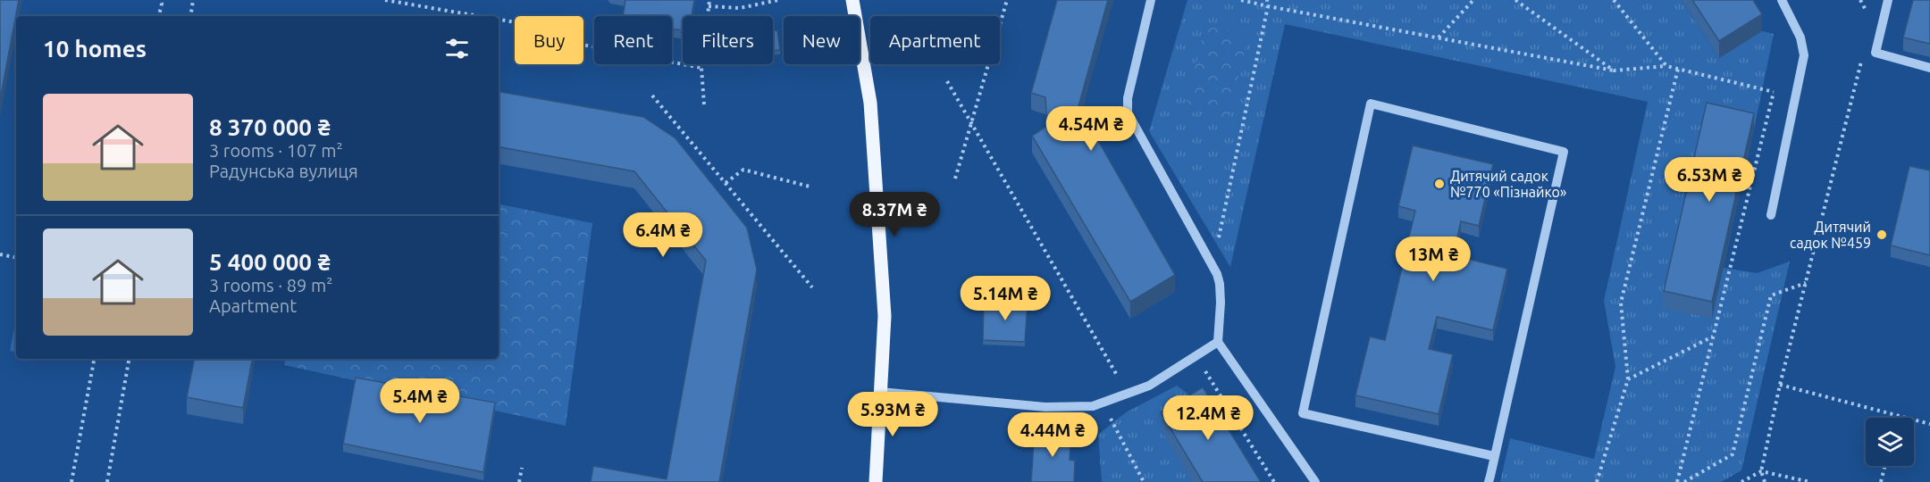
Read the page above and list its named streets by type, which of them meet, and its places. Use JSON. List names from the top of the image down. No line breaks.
{"places":["Дитячий садок №770 «Пізнайко»","Дитячий садок №459"],"page":{"chip":["Buy","Rent","Filters","New","Apartment"],"heading":"10 homes","list":[{"name":"8 370 000 ₴","note":"3 rooms · 107 m² · Радунська вулиця"},{"name":"5 400 000 ₴","note":"3 rooms · 89 m² · Apartment"}],"price":["4.54M ₴","6.53M ₴","8.37M ₴","6.4M ₴","13M ₴","5.14M ₴","5.4M ₴","5.93M ₴","12.4M ₴","4.44M ₴"]}}
